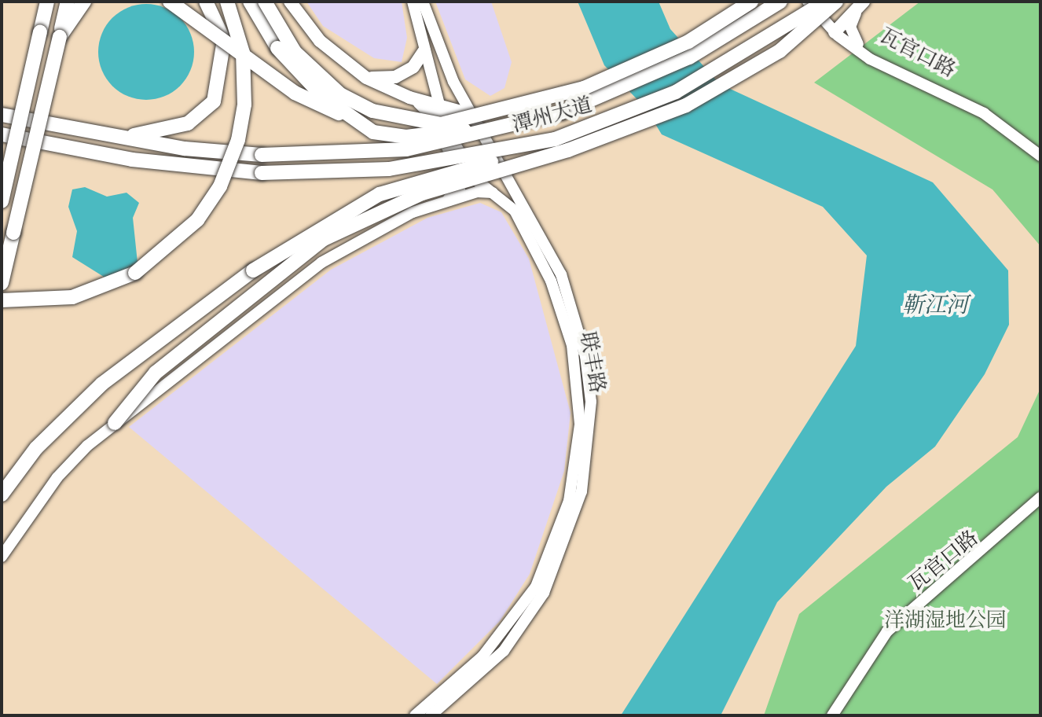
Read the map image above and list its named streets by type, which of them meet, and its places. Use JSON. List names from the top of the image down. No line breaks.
{"streets":{"highway":["潭州大道"],"main road":["瓦官口路","联丰路"]},"water":["靳江河"],"parks":["洋湖湿地公园"]}
